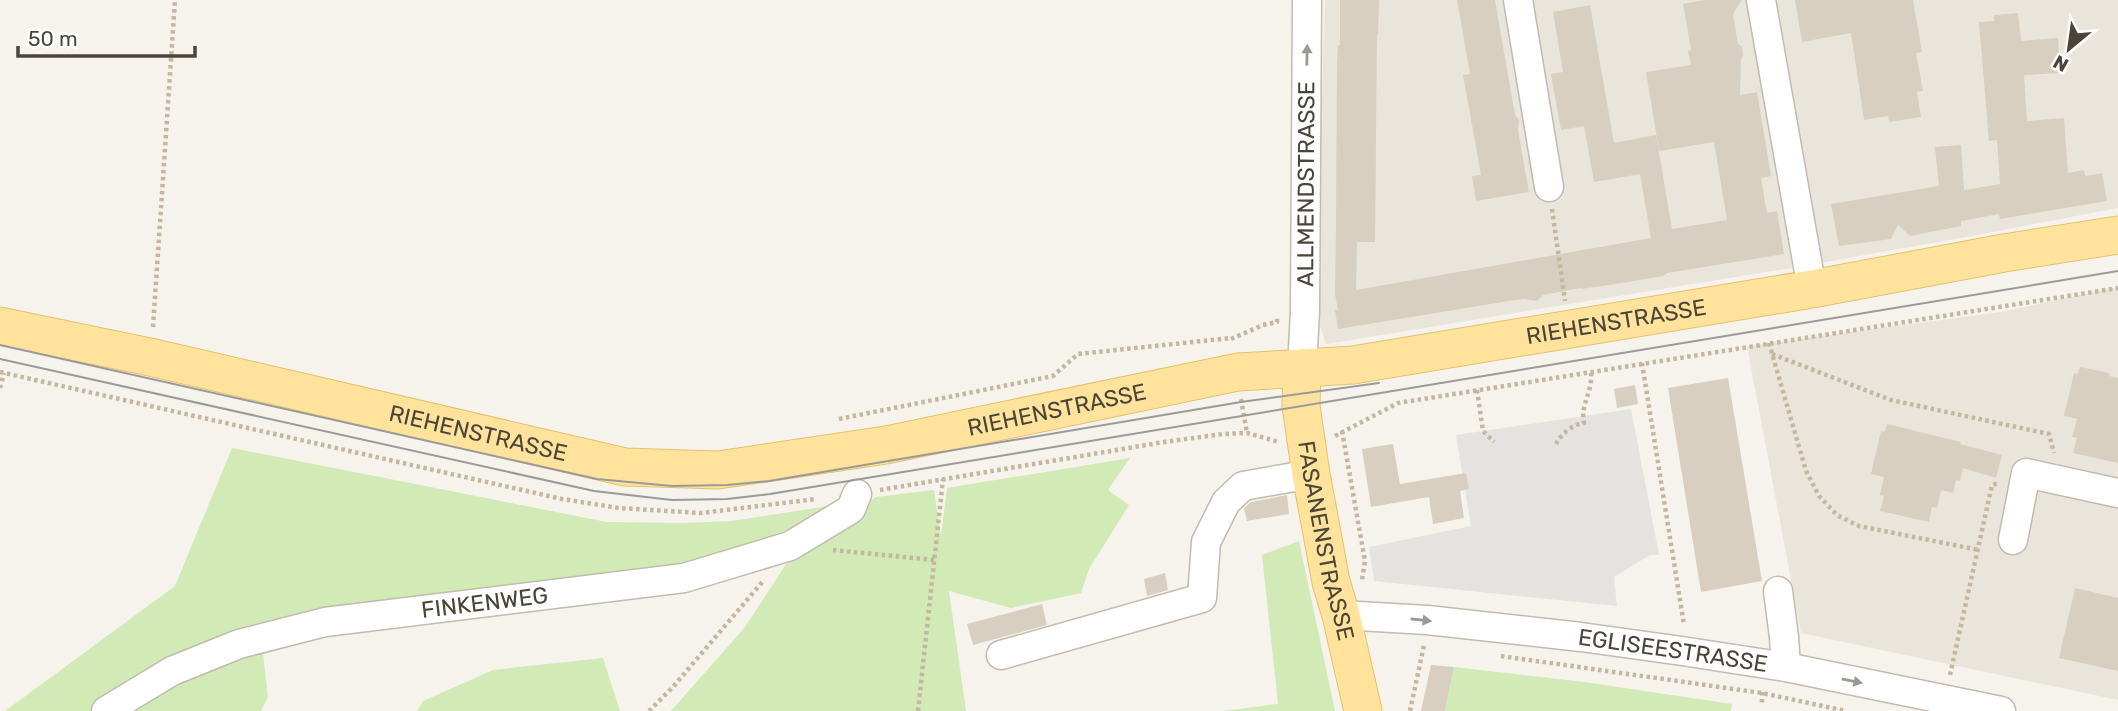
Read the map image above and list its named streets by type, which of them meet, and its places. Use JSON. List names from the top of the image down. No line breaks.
{"streets":{"main road":["RIEHENSTRASSE","FASANENSTRASSE"],"street":["ALLMENDSTRASSE","FINKENWEG","EGLISEESTRASSE"]},"crossings":[["ALLMENDSTRASSE","RIEHENSTRASSE"],["ALLMENDSTRASSE","FASANENSTRASSE"],["RIEHENSTRASSE","FASANENSTRASSE"],["FASANENSTRASSE","EGLISEESTRASSE"]],"one_way":["EGLISEESTRASSE"],"scale_bar":"50 m","north":"bottom left"}
